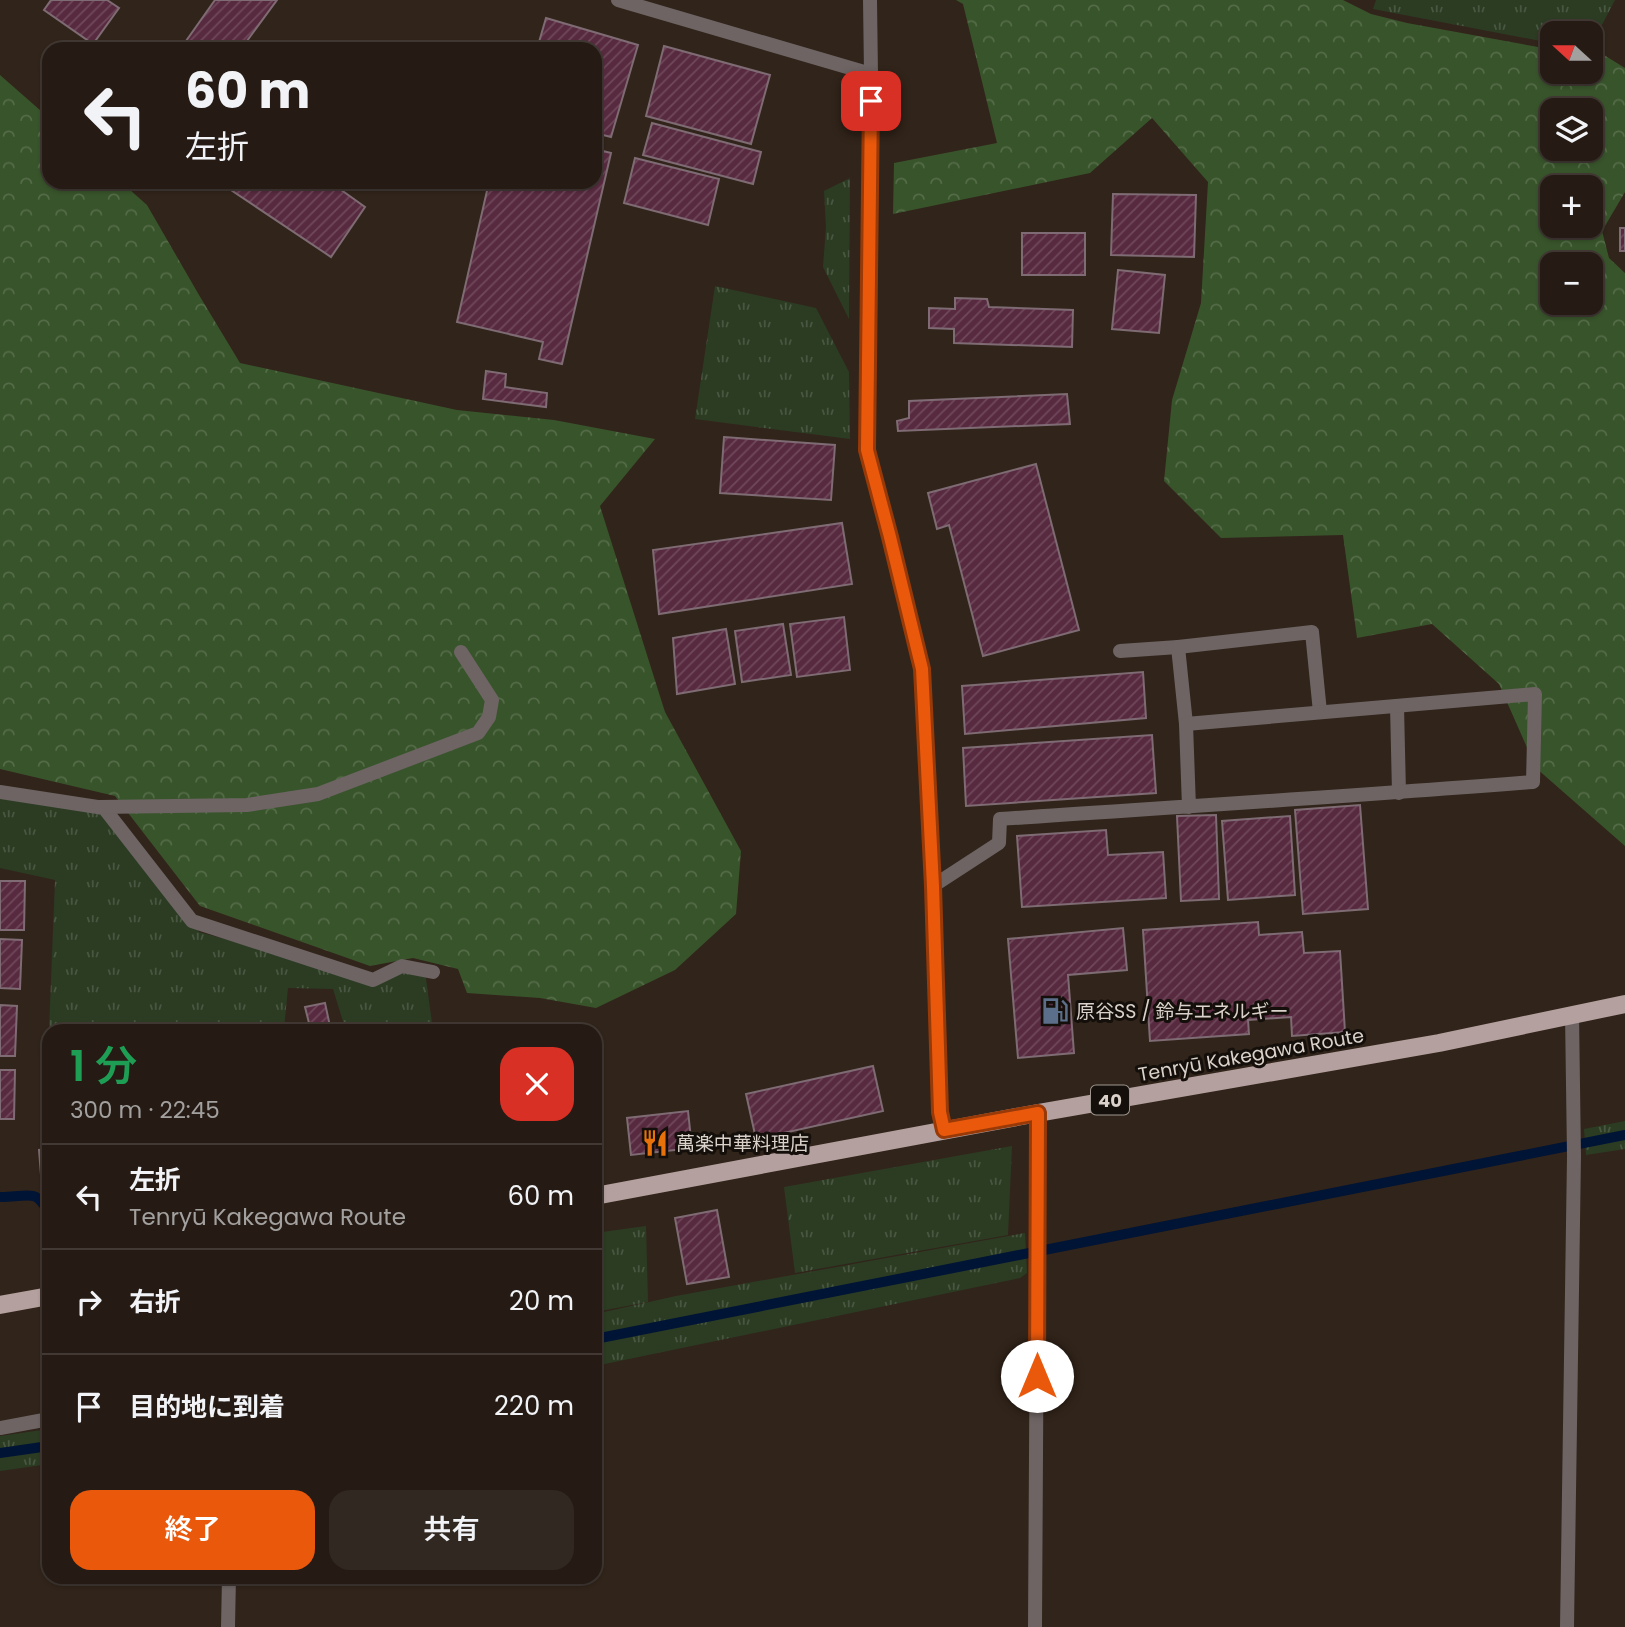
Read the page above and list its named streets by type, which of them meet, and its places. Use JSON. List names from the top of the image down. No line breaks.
{"streets":{"main road":["Tenryū Kakegawa Route","40"]},"places":{"fuel station":["原谷SS / 鈴与エネルギー"],"restaurant":["萬楽中華料理店"]},"north":"left","page":{"map_buttons":["+","−"],"turn":["60 m","左折"],"heading":["1 分","300 m · 22:45"],"list":[{"name":"左折","note":"Tenryū Kakegawa Route","value":"60 m"},{"name":"右折","value":"20 m"},{"name":"目的地に到着","value":"220 m"}],"buttons":["終了","共有"]}}
